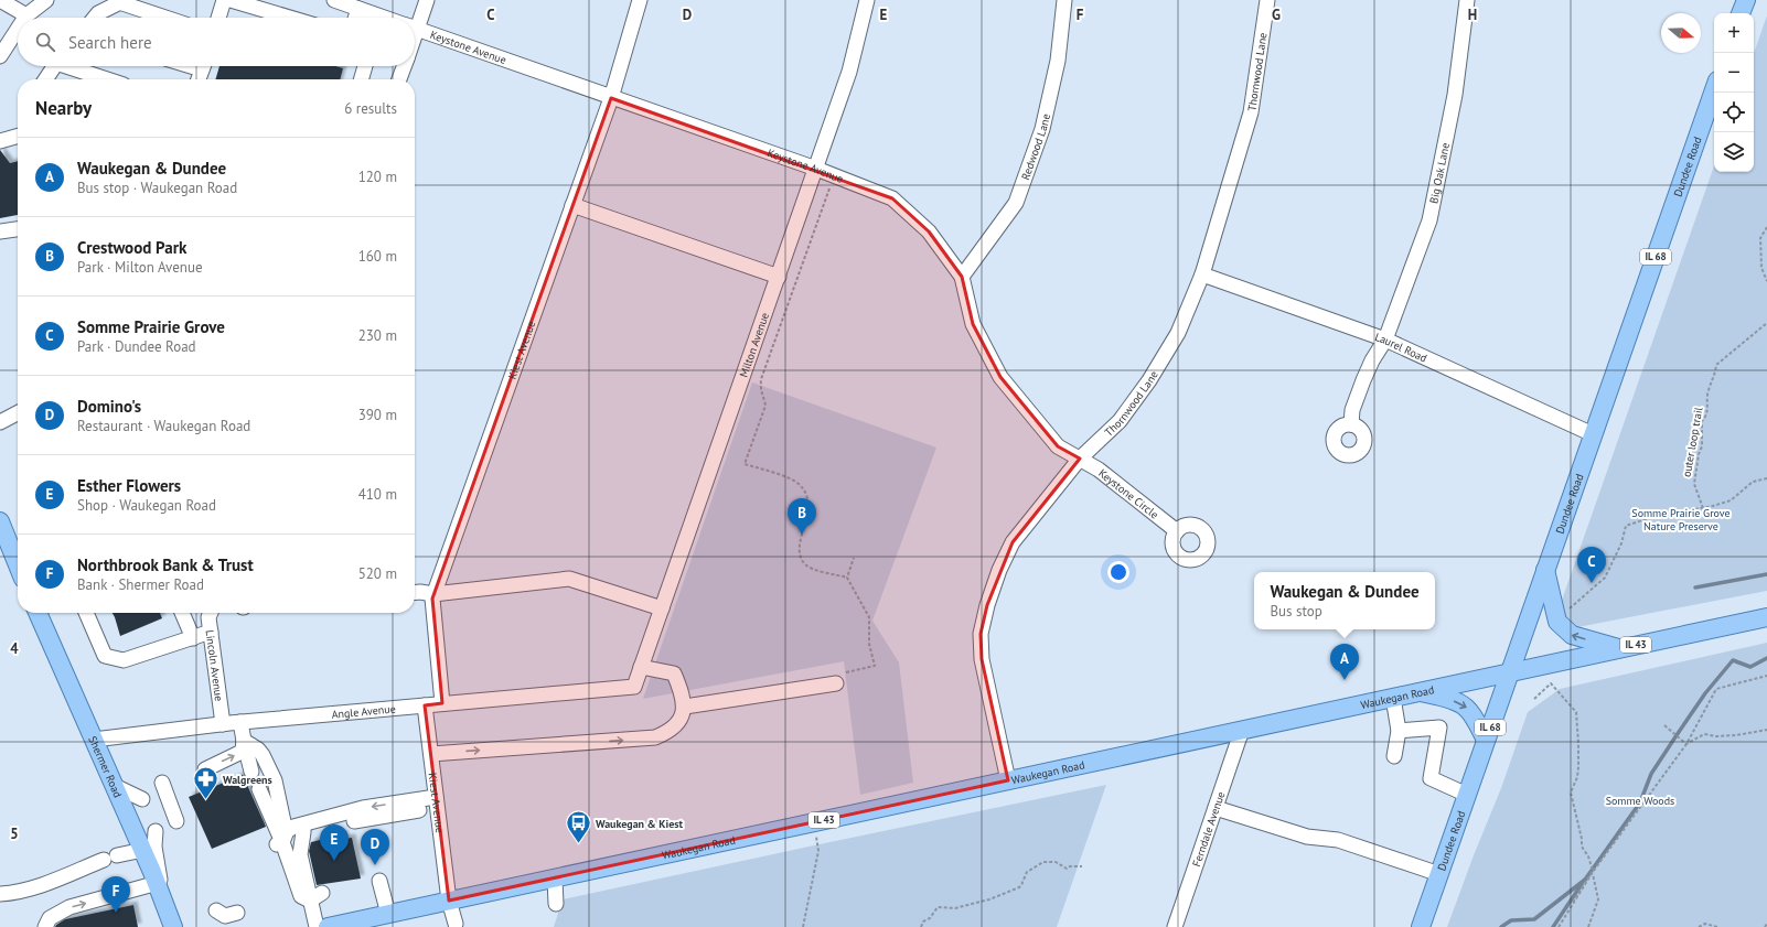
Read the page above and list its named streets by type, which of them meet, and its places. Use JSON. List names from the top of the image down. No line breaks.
{"streets":{"main road":["Dundee Road","IL 68","IL 43","Waukegan Road","Shermer Road"],"street":["Keystone Avenue","Thornwood Lane","Redwood Lane","Big Oak Lane","Milton Avenue","Laurel Road","Kiest Avenue","Keystone Circle","Lincoln Avenue","Angle Avenue","Ferndale Avenue"],"path":["outer loop trail"]},"crossings":[["Keystone Avenue","Thornwood Lane"],["Keystone Avenue","Redwood Lane"],["Keystone Avenue","Milton Avenue"],["Keystone Avenue","Kiest Avenue"],["Keystone Avenue","Keystone Circle"],["Thornwood Lane","Laurel Road"],["Thornwood Lane","Keystone Circle"],["Thornwood Lane","Waukegan Road"],["Dundee Road","Laurel Road"],["Dundee Road","Waukegan Road"],["Big Oak Lane","Laurel Road"],["Milton Avenue","Angle Avenue"],["Kiest Avenue","Waukegan Road"],["Kiest Avenue","Angle Avenue"],["Lincoln Avenue","Angle Avenue"],["Waukegan Road","Ferndale Avenue"],["Angle Avenue","Shermer Road"]],"parks":["Somme Prairie Grove Nature Preserve","Somme Woods"],"places":{"pharmacy":["Walgreens"],"bus stop":["Waukegan & Kiest"]},"north":"right","page":{"map_buttons":["+","−"],"search":"Search here","heading":["Nearby","6 results"],"list":[{"mark":"A","name":"Waukegan & Dundee","note":"Bus stop · Waukegan Road","value":"120 m"},{"mark":"B","name":"Crestwood Park","note":"Park · Milton Avenue","value":"160 m"},{"mark":"C","name":"Somme Prairie Grove","note":"Park · Dundee Road","value":"230 m"},{"mark":"D","name":"Domino's","note":"Restaurant · Waukegan Road","value":"390 m"},{"mark":"E","name":"Esther Flowers","note":"Shop · Waukegan Road","value":"410 m"},{"mark":"F","name":"Northbrook Bank & Trust","note":"Bank · Shermer Road","value":"520 m"}],"pins":["B","C","A","E","D","F"],"popup":["Waukegan & Dundee","Bus stop"]},"grid":{"columns":["C","D","E","F","G","H"],"rows":["4","5"]}}
